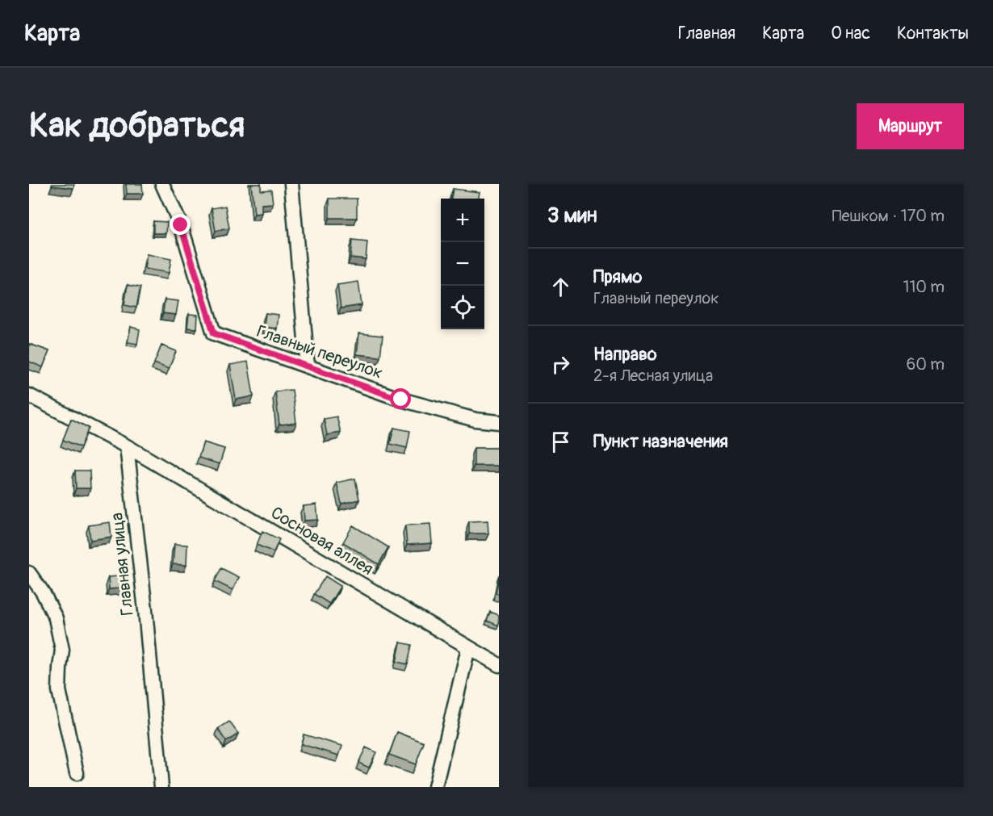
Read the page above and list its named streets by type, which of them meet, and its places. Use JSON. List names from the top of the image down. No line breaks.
{"streets":{"street":["Главный переулок","Сосновая аллея","Главная улица"]},"crossings":[["Сосновая аллея","Главная улица"]],"page":{"header":"Карта","nav":["Главная","Карта","О нас","Контакты"],"buttons":"Маршрут","title":"Как добраться","heading":["3 мин","Пешком · 170 m"],"map_buttons":["+","−"],"list":[["Прямо","Главный переулок","110 m"],["Направо","2-я Лесная улица","60 m"],"Пункт назначения"]}}
